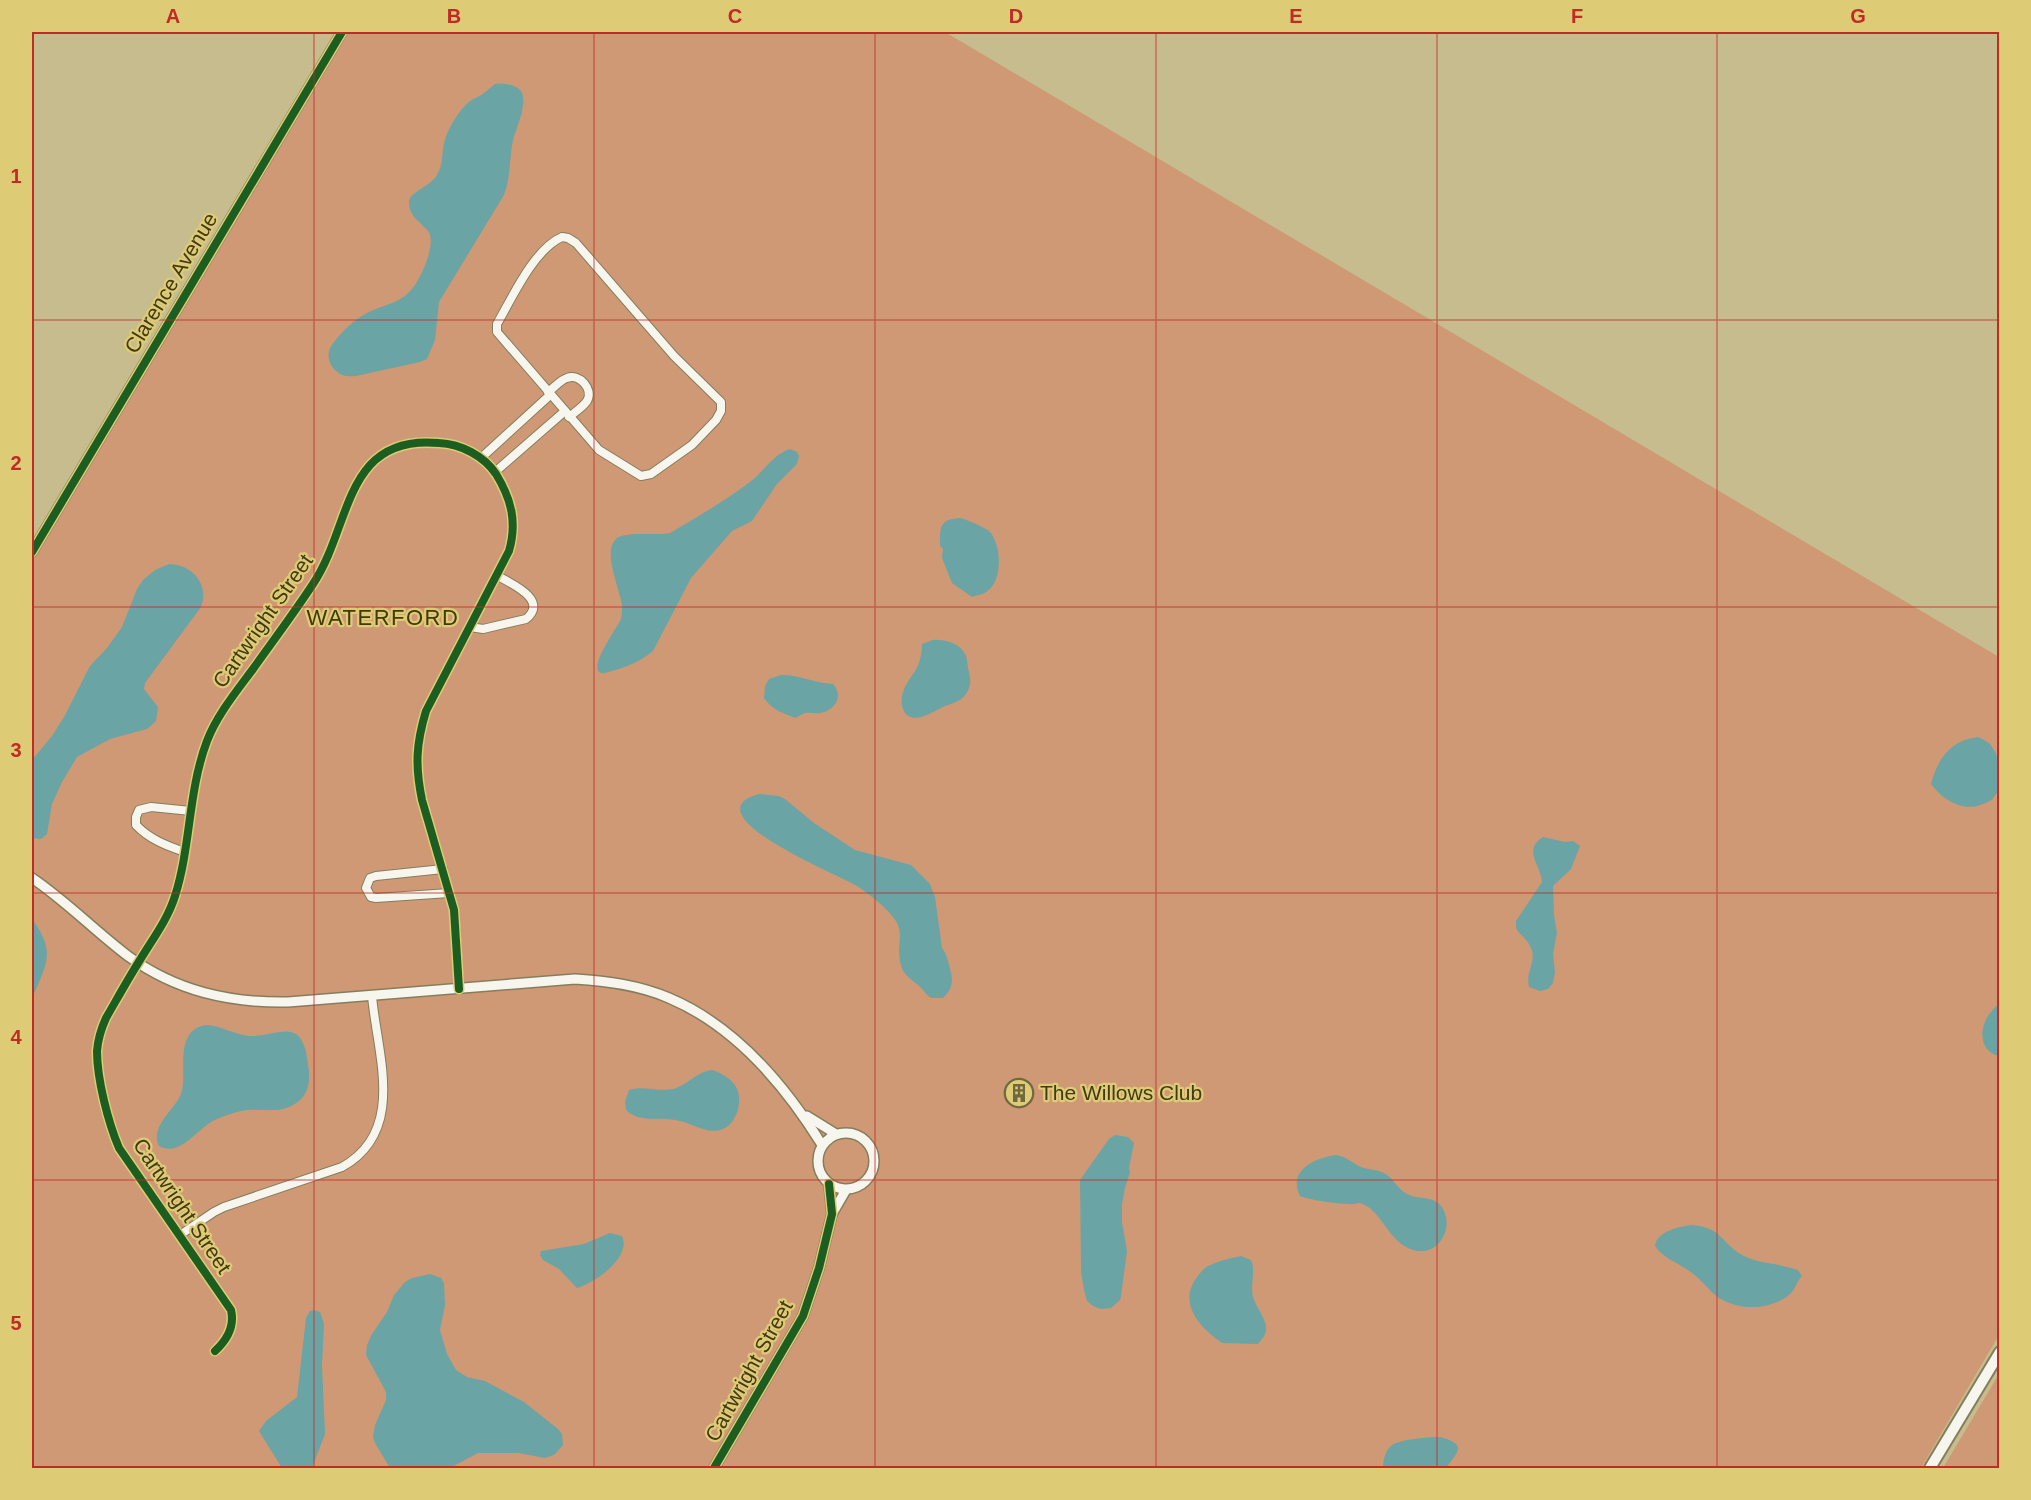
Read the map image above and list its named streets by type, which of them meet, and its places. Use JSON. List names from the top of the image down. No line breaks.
{"streets":{"street":["Clarence Avenue","Cartwright Street"]},"districts":["WATERFORD"],"places":{"building":["The Willows Club"]},"grid":{"columns":["A","B","C","D","E","F","G"],"rows":["1","2","3","4","5"]}}
